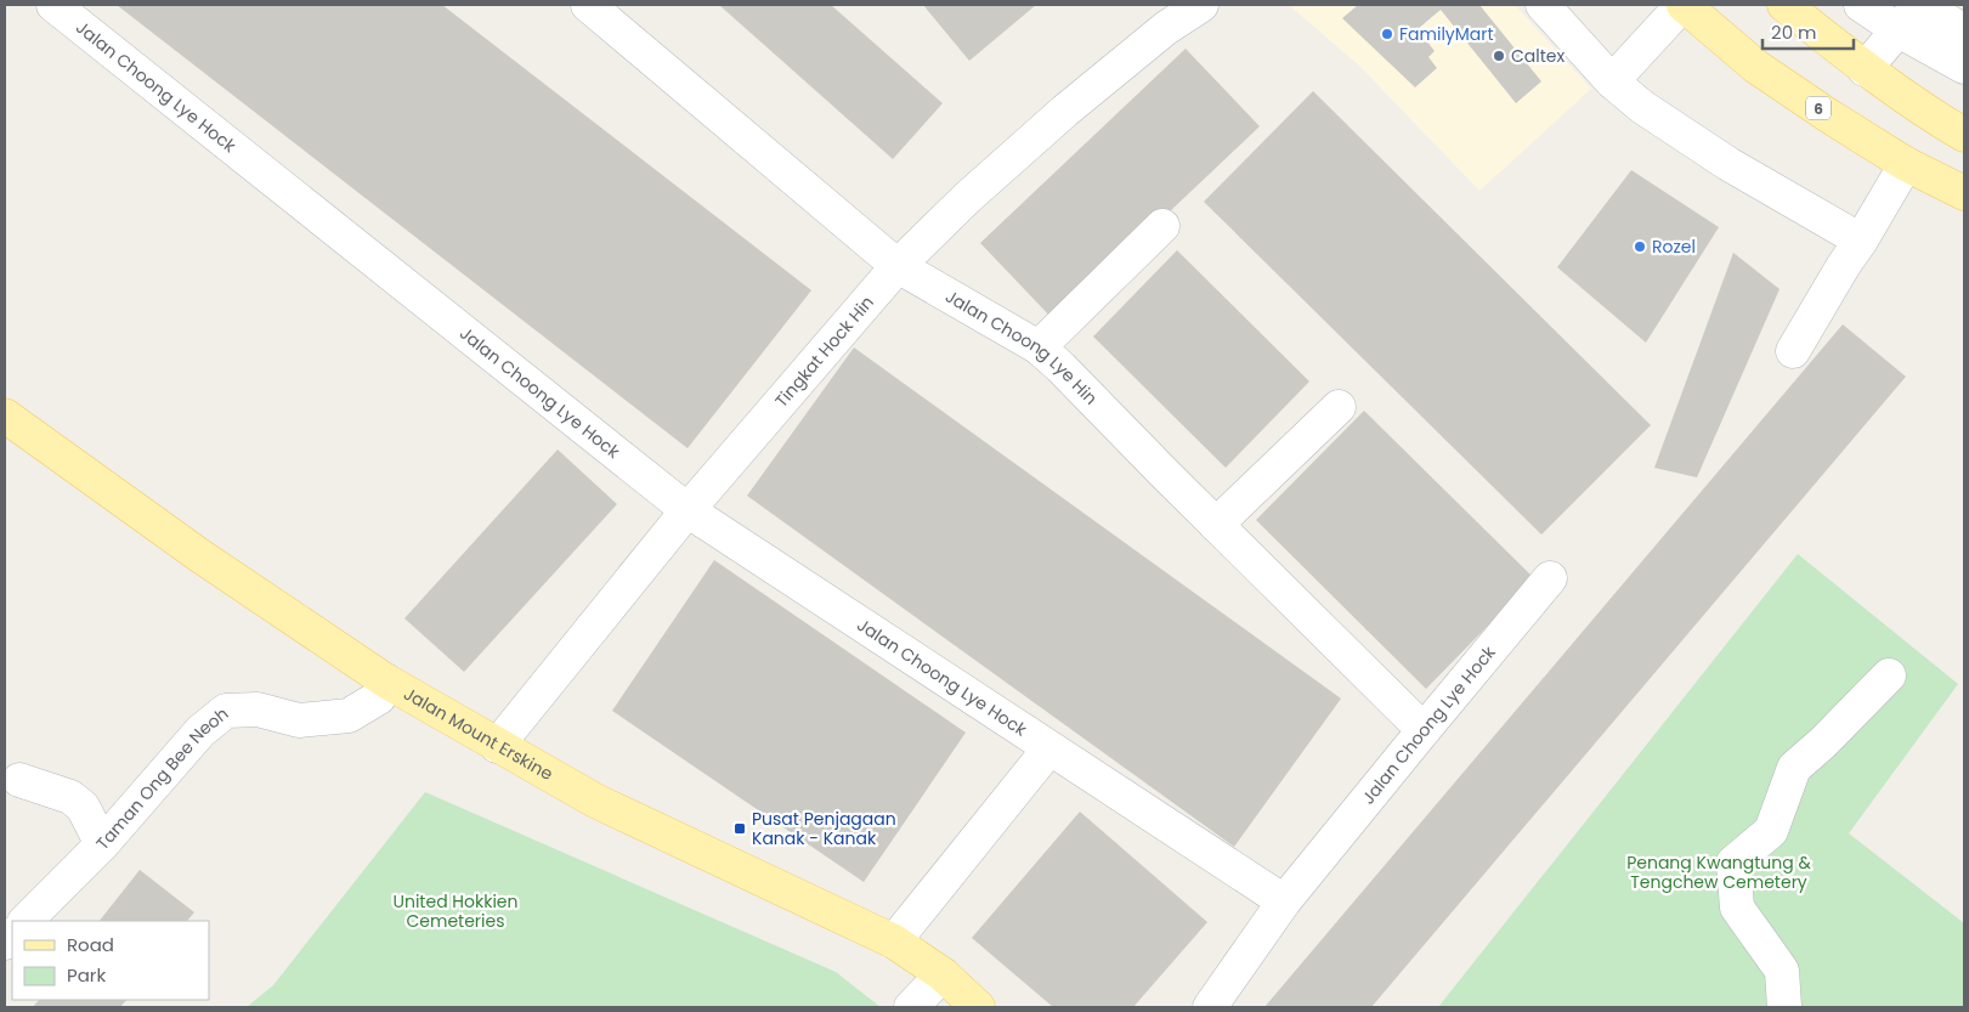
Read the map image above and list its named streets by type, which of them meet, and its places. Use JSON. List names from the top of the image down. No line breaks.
{"streets":{"main road":["6","Jalan Mount Erskine"],"street":["Jalan Choong Lye Hock","Jalan Choong Lye Hin","Tingkat Hock Hin","Taman Ong Bee Neoh"]},"crossings":[["Jalan Choong Lye Hock","Jalan Choong Lye Hin"],["Jalan Choong Lye Hock","Tingkat Hock Hin"],["Jalan Choong Lye Hin","Tingkat Hock Hin"],["Tingkat Hock Hin","Jalan Mount Erskine"],["Jalan Mount Erskine","Taman Ong Bee Neoh"]],"parks":["Penang Kwangtung & Tengchew Cemetery","United Hokkien Cemeteries"],"places":{"other":["FamilyMart","Caltex","Rozel"],"transit":["Pusat Penjagaan Kanak - Kanak"]},"legend":["Road","Park"],"scale_bar":"20 m"}
